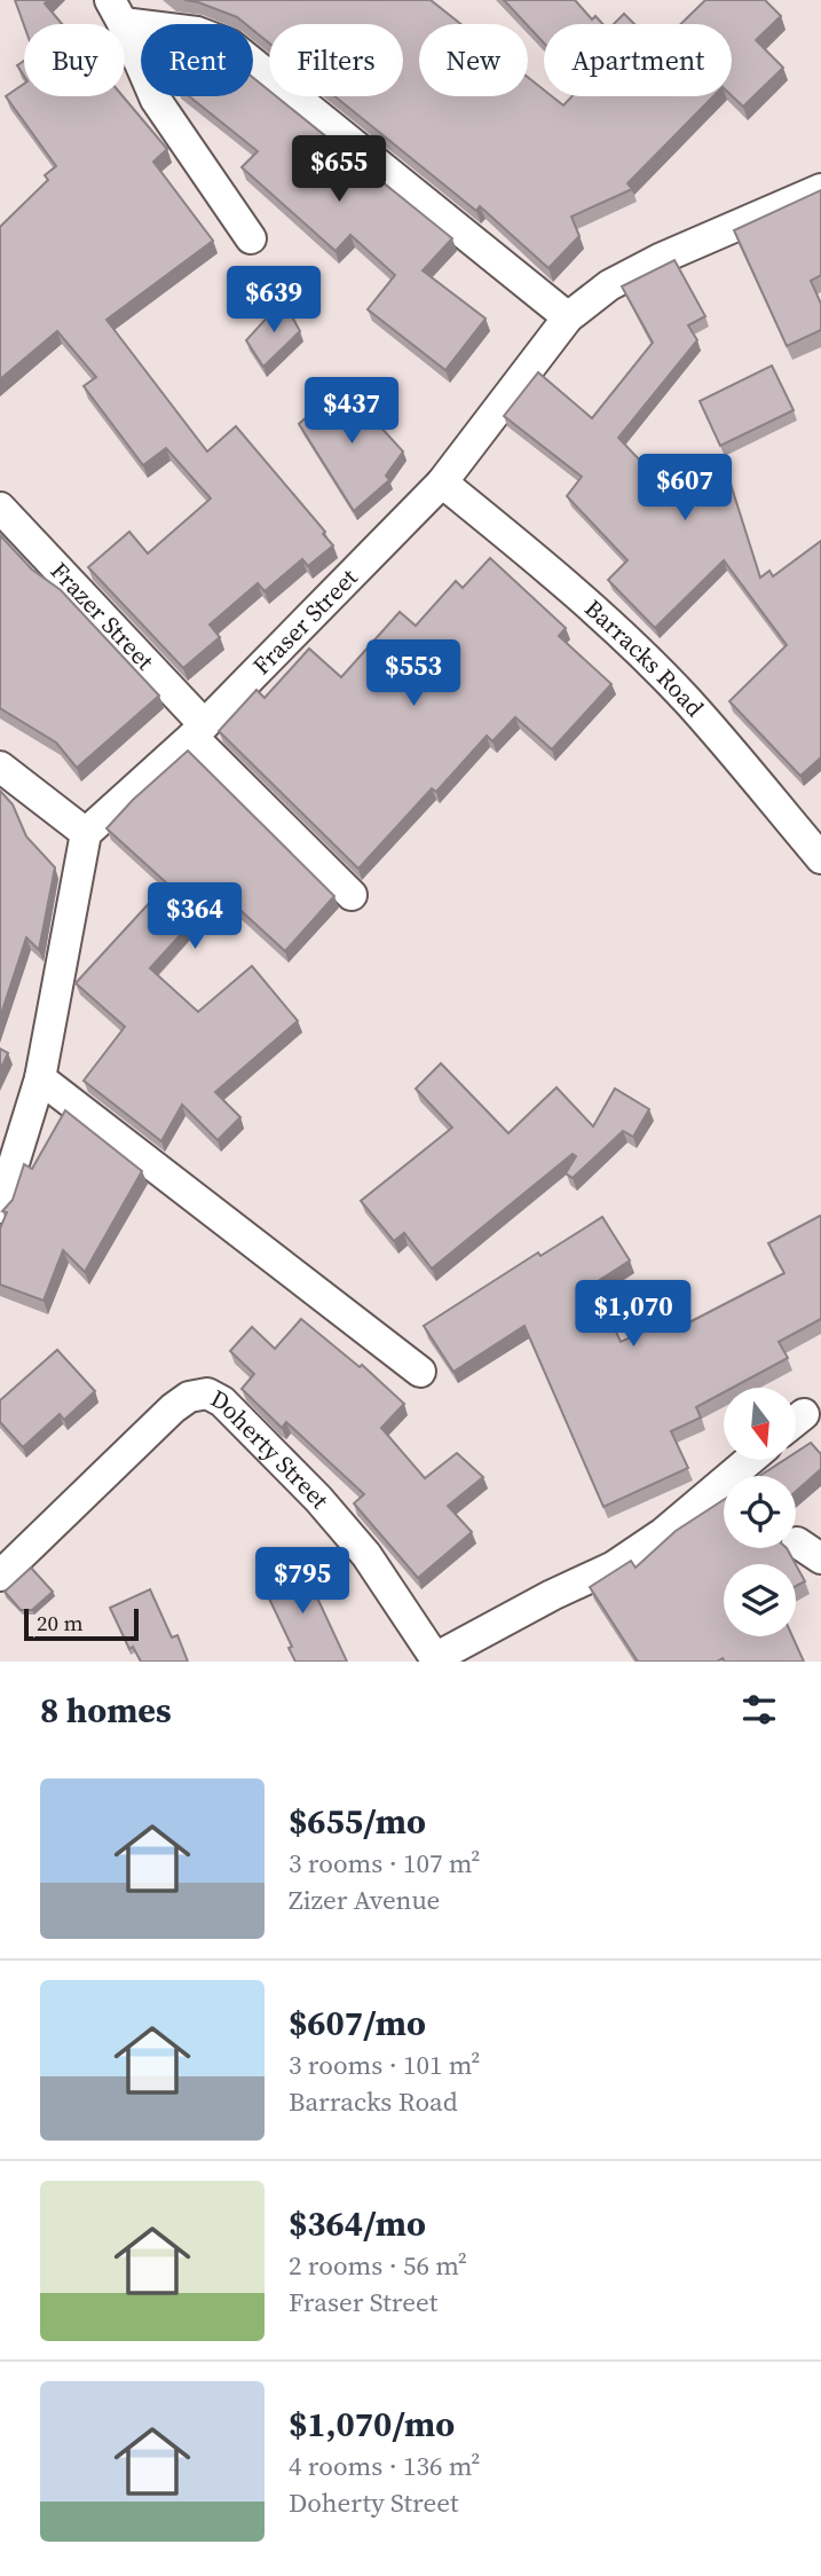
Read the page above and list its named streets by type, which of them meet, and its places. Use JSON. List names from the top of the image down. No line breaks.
{"streets":{"street":["Frazer Street","Fraser Street","Barracks Road","Doherty Street"]},"crossings":[["Frazer Street","Fraser Street"],["Fraser Street","Barracks Road"]],"scale_bar":"20 m","north":"bottom","page":{"chip":["Buy","Rent","Filters","New","Apartment"],"price":["$655","$639","$437","$607","$553","$364","$1,070","$795"],"scale":"20 m","heading":"8 homes","list":[{"name":"$655/mo","note":"3 rooms · 107 m² · Zizer Avenue"},{"name":"$607/mo","note":"3 rooms · 101 m² · Barracks Road"},{"name":"$364/mo","note":"2 rooms · 56 m² · Fraser Street"},{"name":"$1,070/mo","note":"4 rooms · 136 m² · Doherty Street"}]}}
